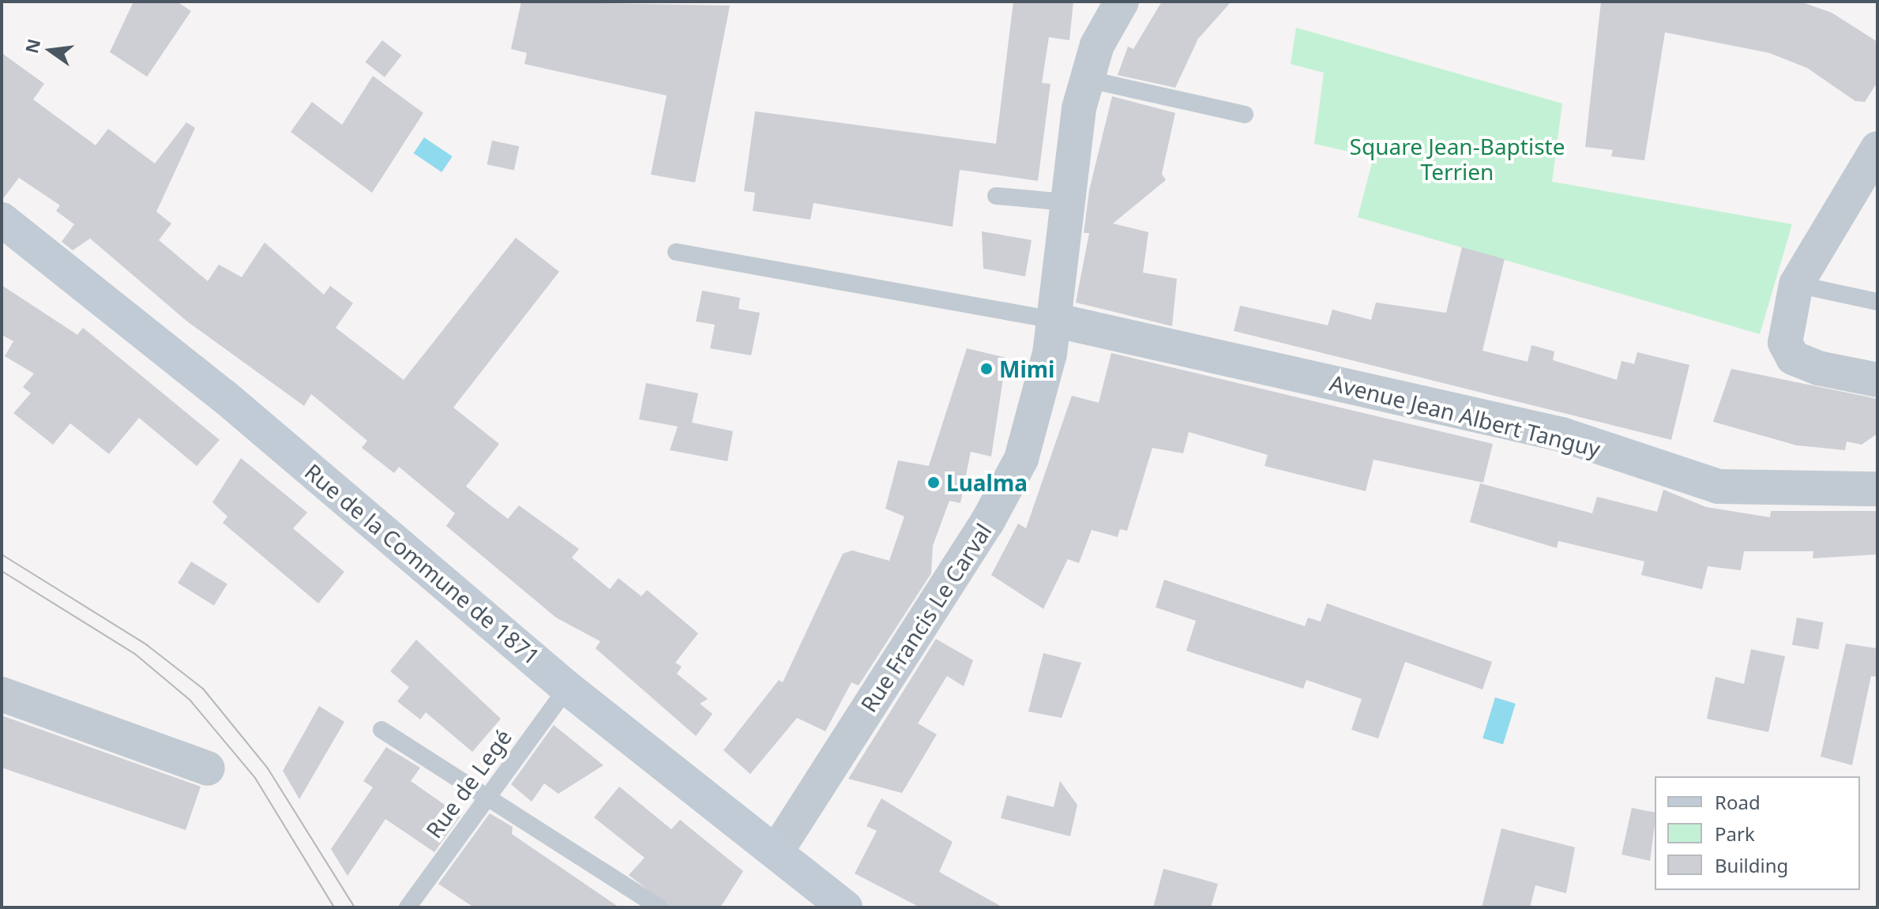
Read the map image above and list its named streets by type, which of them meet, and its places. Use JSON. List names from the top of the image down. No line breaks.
{"streets":{"street":["Avenue Jean Albert Tanguy","Rue de la Commune de 1871","Rue Francis Le Carval"],"lane":["Rue de Legé"]},"crossings":[["Avenue Jean Albert Tanguy","Rue Francis Le Carval"],["Rue de la Commune de 1871","Rue Francis Le Carval"],["Rue de la Commune de 1871","Rue de Legé"]],"parks":["Square Jean-Baptiste Terrien"],"places":["Mimi","Lualma"],"legend":["Road","Park","Building"],"north":"left"}
